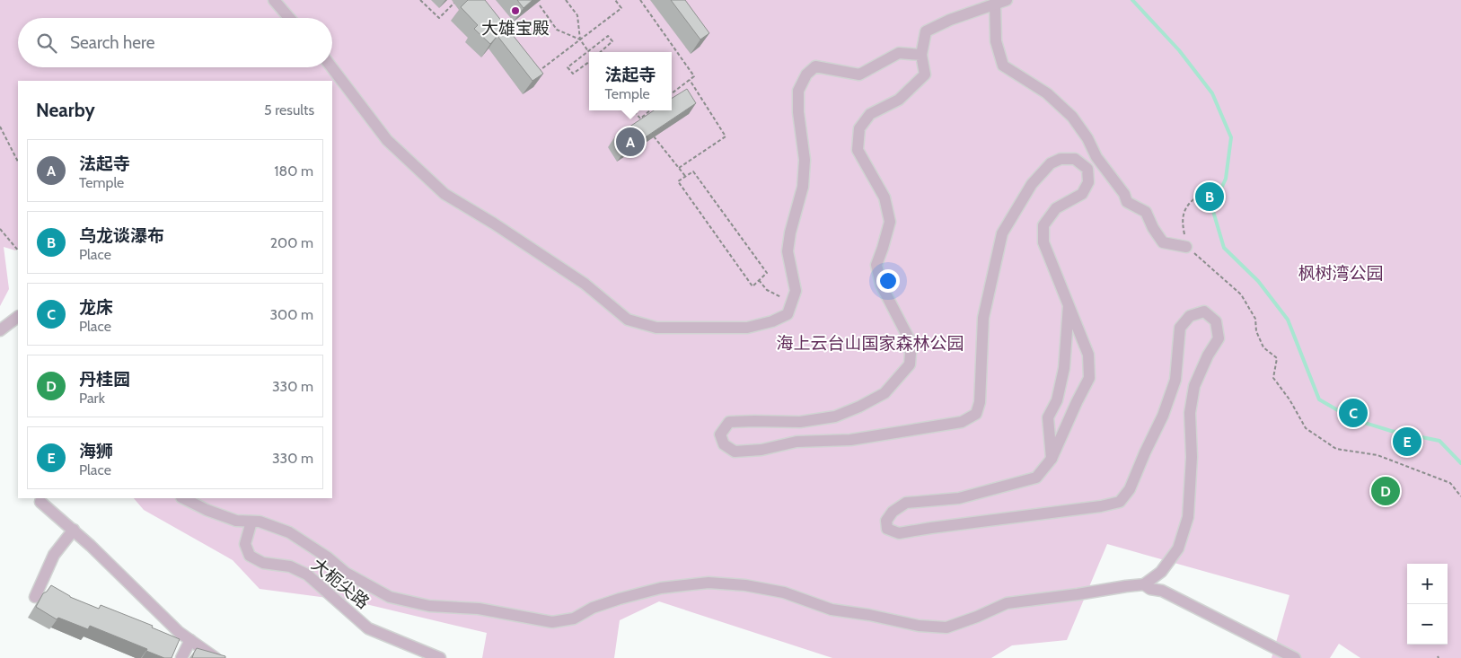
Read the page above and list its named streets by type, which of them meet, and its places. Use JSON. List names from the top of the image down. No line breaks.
{"streets":{"street":["大枙尖路"]},"parks":["枫树湾公园","海上云台山国家森林公园"],"places":["大雄宝殿"],"page":{"search":"Search here","popup":["法起寺","Temple"],"heading":["Nearby","5 results"],"pins":["A","B","C","E","D"],"list":[{"mark":"A","name":"法起寺","note":"Temple","value":"180 m"},{"mark":"B","name":"乌龙谈瀑布","note":"Place","value":"200 m"},{"mark":"C","name":"龙床","note":"Place","value":"300 m"},{"mark":"D","name":"丹桂园","note":"Park","value":"330 m"},{"mark":"E","name":"海狮","note":"Place","value":"330 m"}],"map_buttons":["+","−"]}}
